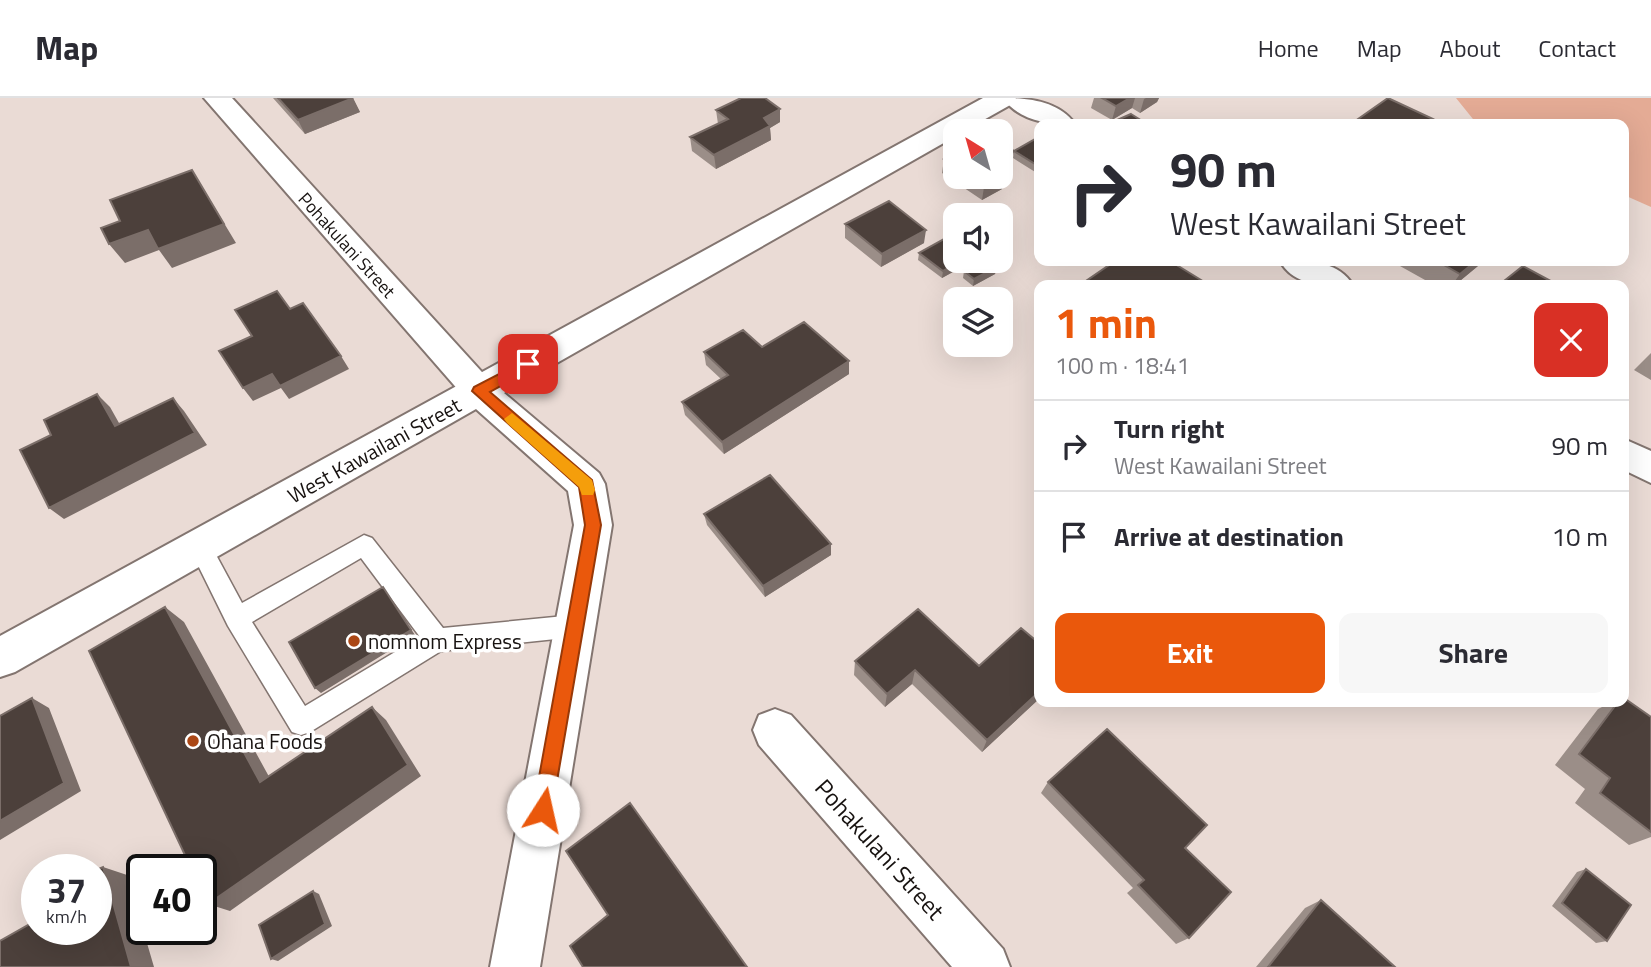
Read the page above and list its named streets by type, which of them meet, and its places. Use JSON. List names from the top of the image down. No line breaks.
{"streets":{"street":["Pohakulani Street","West Kawailani Street"]},"crossings":[["Pohakulani Street","West Kawailani Street"]],"places":["nomnom Express","Ohana Foods"],"north":"top left","page":{"header":"Map","nav":["Home","Map","About","Contact"],"turn":["90 m","West Kawailani Street"],"heading":["1 min","100 m · 18:41"],"list":[{"name":"Turn right","note":"West Kawailani Street","value":"90 m"},{"name":"Arrive at destination","value":"10 m"}],"buttons":["Exit","Share"],"speed":"37 km/h","limit":"40"}}
